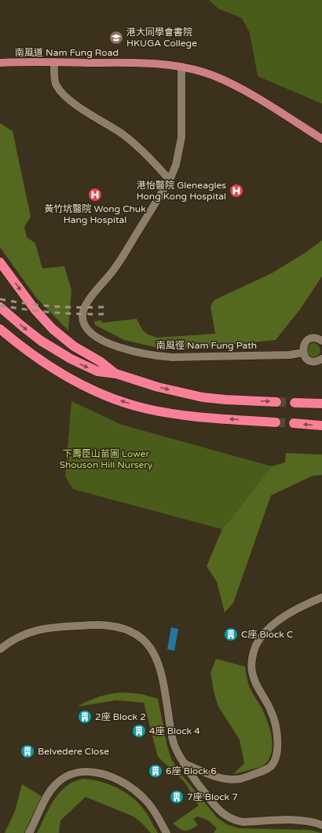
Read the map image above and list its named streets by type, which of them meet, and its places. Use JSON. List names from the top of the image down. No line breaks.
{"streets":{"main road":["南風道 Nam Fung Road"],"street":["南風徑 Nam Fung Path"]},"crossings":[["南風道 Nam Fung Road","南風徑 Nam Fung Path"]],"parks":["下壽臣山苗圃 Lower Shouson Hill Nursery"],"places":{"school or university":["港大同學會書院 HKUGA College"],"hospital":["港怡醫院 Gleneagles Hong Kong Hospital","黃竹坑醫院 Wong Chuk Hang Hospital"],"building":["C座 Block C","2座 Block 2","4座 Block 4","Belvedere Close","6座 Block 6","7座 Block 7"]}}
